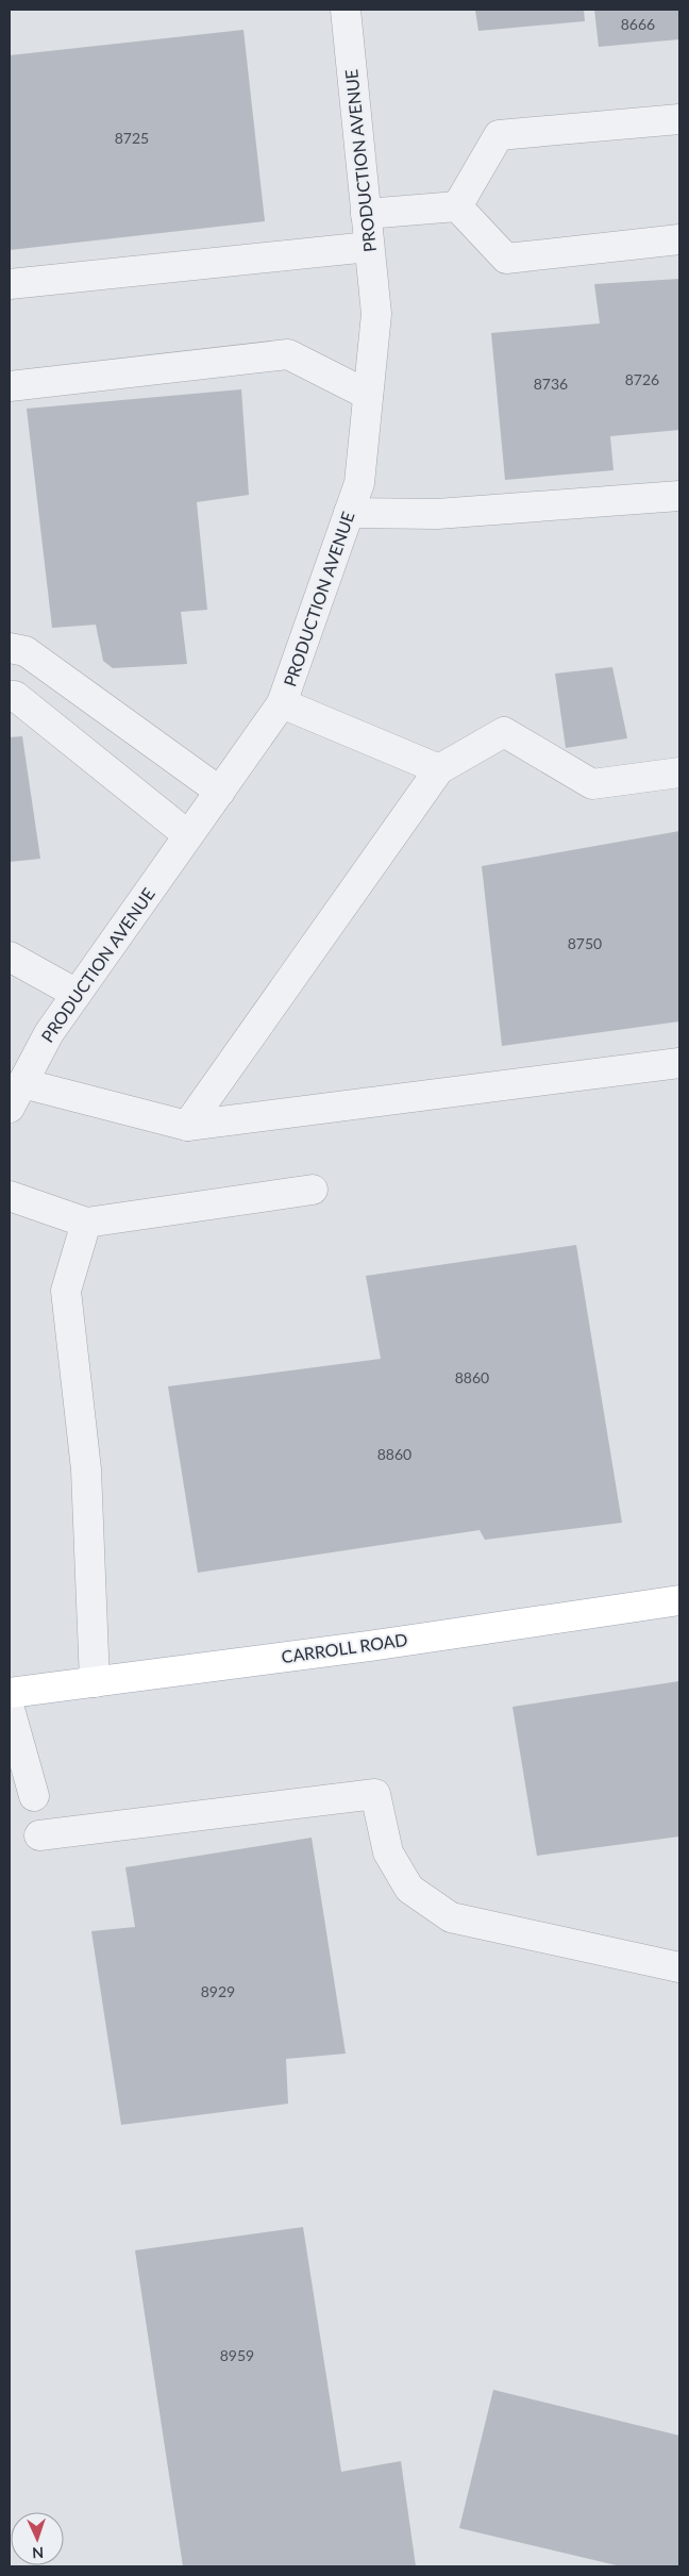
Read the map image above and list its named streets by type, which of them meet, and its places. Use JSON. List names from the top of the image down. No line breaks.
{"streets":{"main road":["CARROLL ROAD"],"street":["PRODUCTION AVENUE"]},"house_numbers":["8666","8725","8726","8736","8750","8860","8860","8929","8959"],"north":"bottom"}
